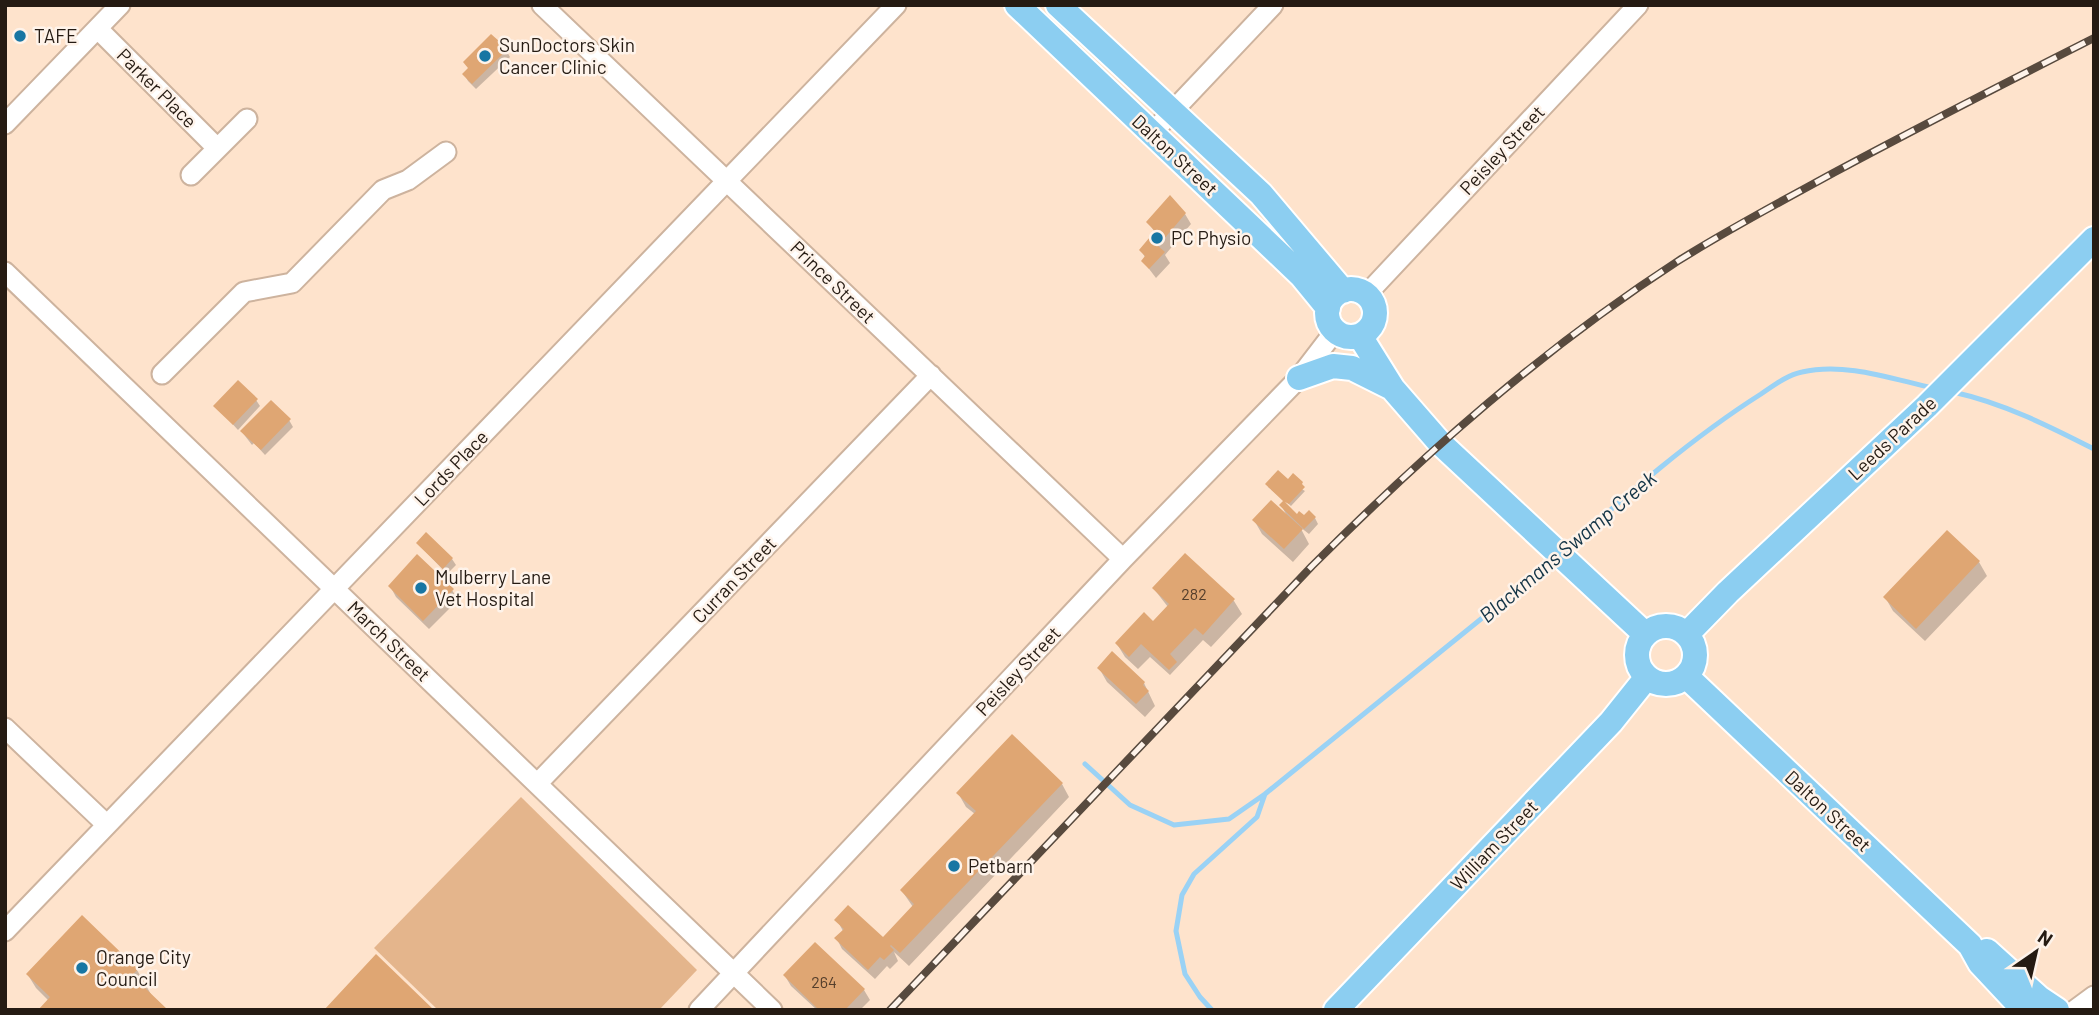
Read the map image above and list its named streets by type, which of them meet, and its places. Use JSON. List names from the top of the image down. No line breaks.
{"streets":{"main road":["Dalton Street","Leeds Parade","William Street"],"street":["Parker Place","Peisley Street","Prince Street","Lords Place","Curran Street","March Street"]},"crossings":[["Peisley Street","Dalton Street"],["Peisley Street","Prince Street"],["Peisley Street","March Street"],["Dalton Street","Leeds Parade"],["Dalton Street","William Street"],["Prince Street","Lords Place"],["Prince Street","Curran Street"],["Leeds Parade","William Street"],["Lords Place","March Street"],["Curran Street","March Street"]],"water":["Blackmans Swamp Creek"],"places":["TAFE","SunDoctors Skin Cancer Clinic","PC Physio","Mulberry Lane Vet Hospital","Petbarn","Orange City Council"],"house_numbers":["282","264"],"north":"top right"}
